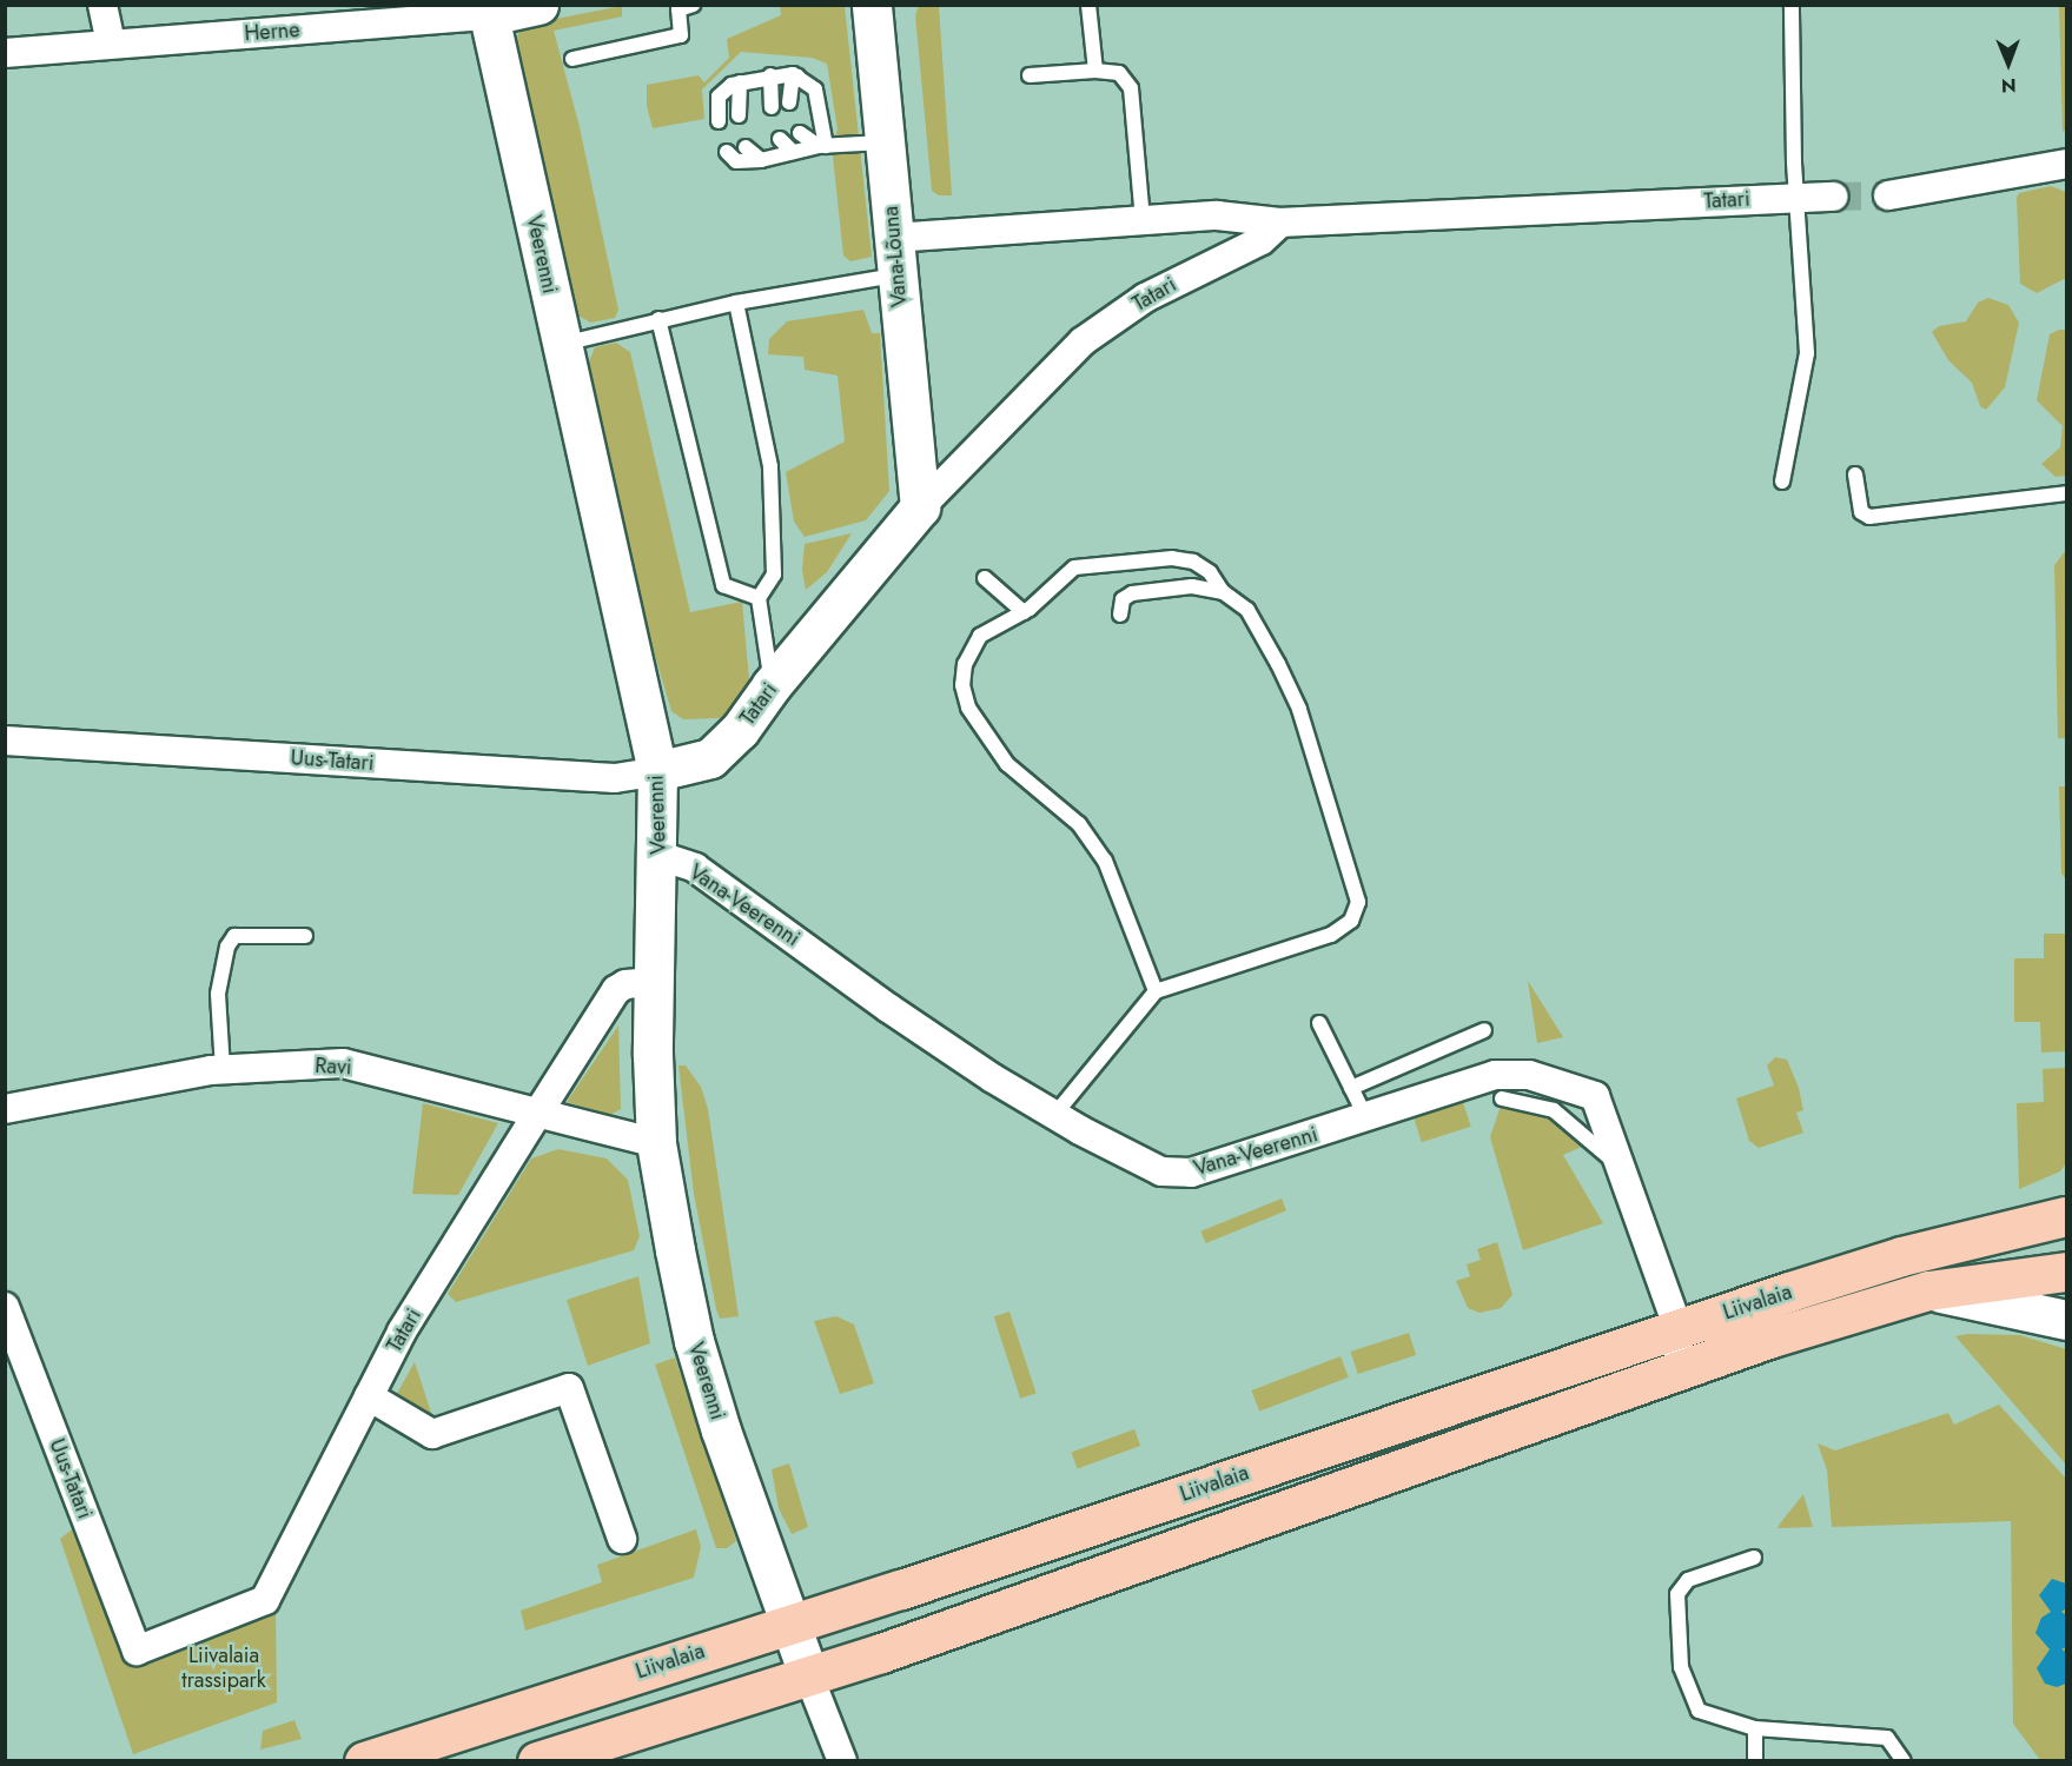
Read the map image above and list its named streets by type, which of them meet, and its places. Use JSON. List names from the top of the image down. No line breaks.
{"streets":{"main road":["Liivalaia"],"street":["Herne","Tatari","Veerenni","Vana-Lõuna","Uus-Tatari","Vana-Veerenni","Ravi"]},"crossings":[["Herne","Veerenni"],["Tatari","Veerenni"],["Tatari","Vana-Lõuna"],["Tatari","Uus-Tatari"],["Tatari","Ravi"],["Veerenni","Uus-Tatari"],["Veerenni","Vana-Veerenni"],["Veerenni","Ravi"],["Veerenni","Liivalaia"],["Vana-Veerenni","Liivalaia"]],"parks":["Liivalaia trassipark"],"north":"bottom"}
